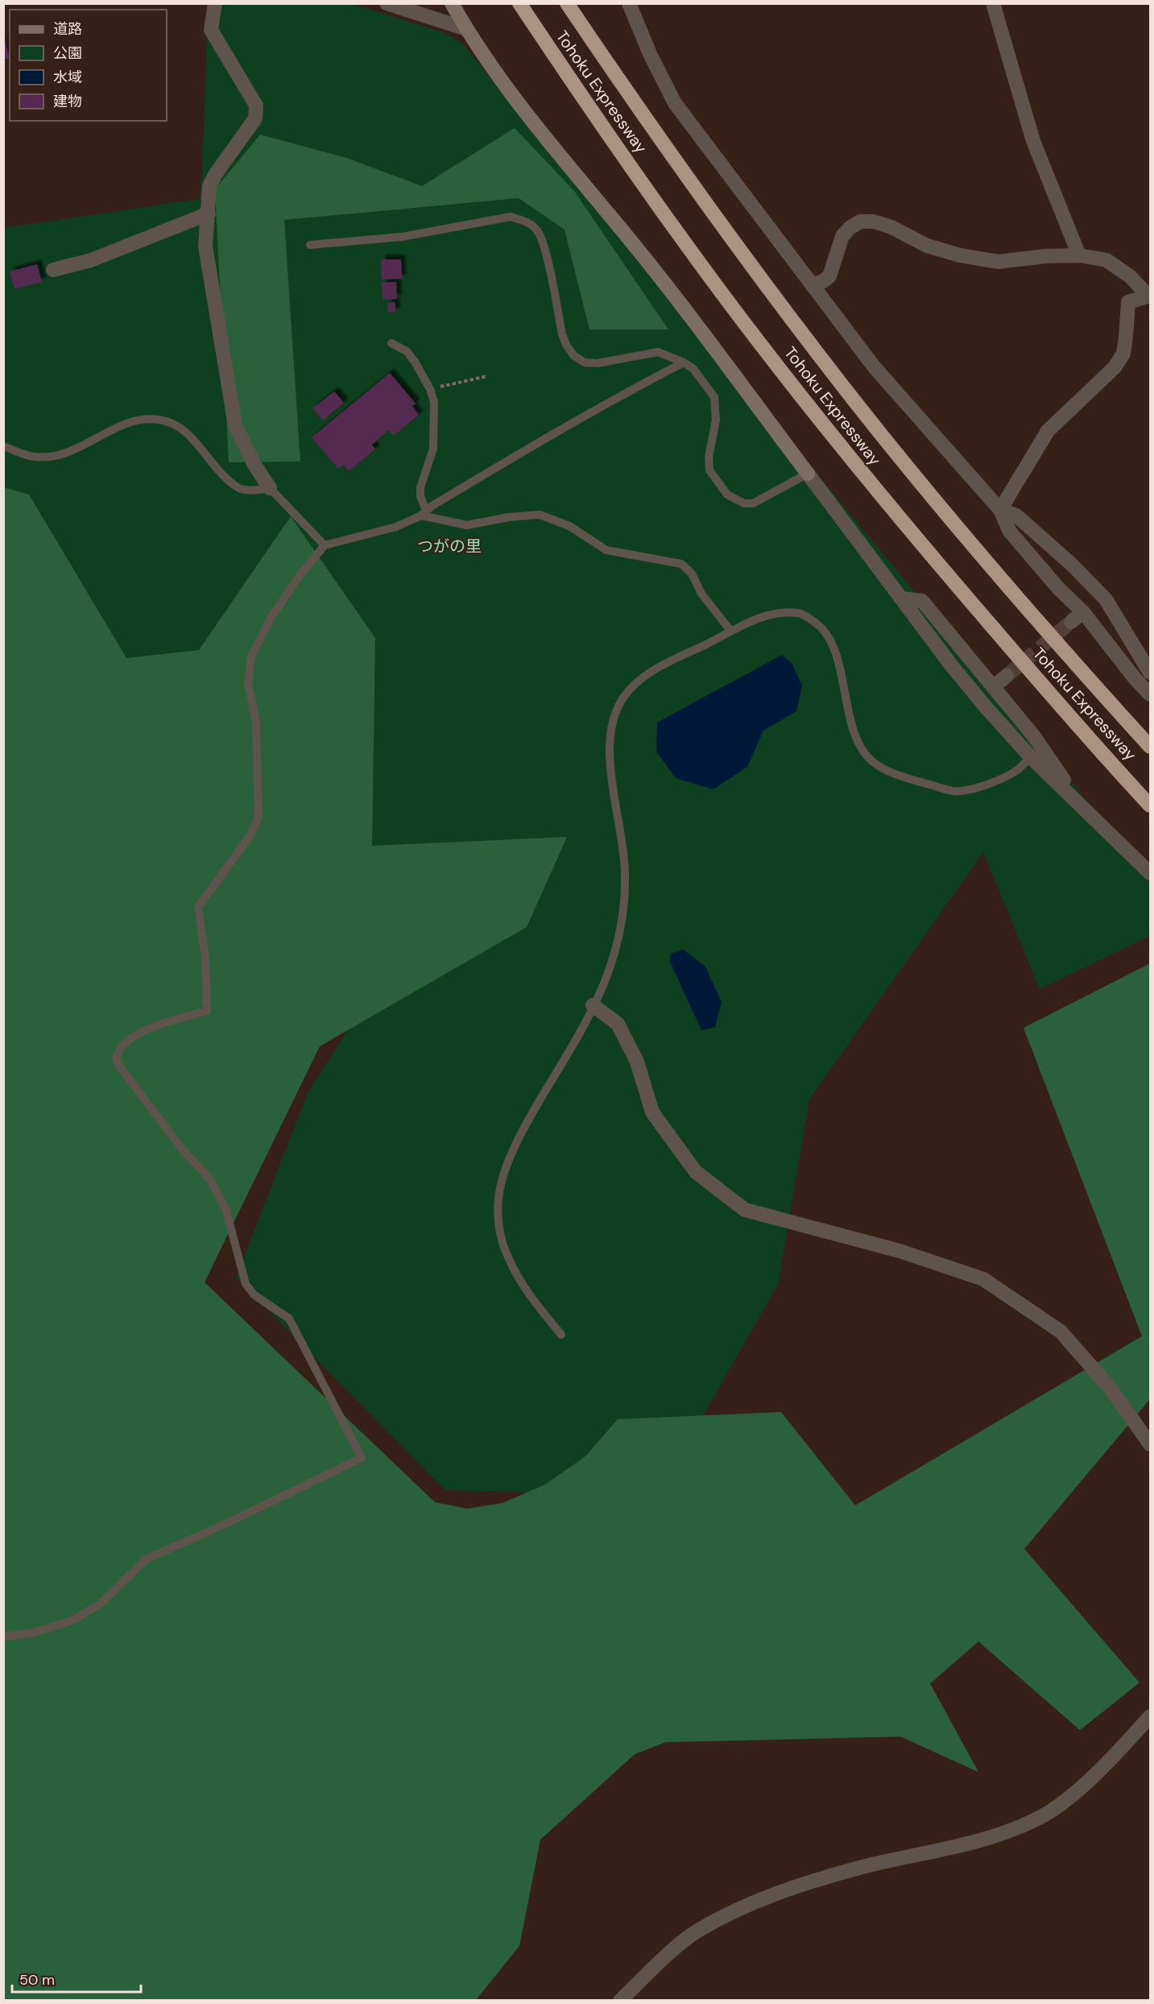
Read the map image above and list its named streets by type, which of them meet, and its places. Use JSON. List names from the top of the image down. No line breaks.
{"streets":{"highway":["Tohoku Expressway"]},"parks":["つがの里"],"legend":["道路","公園","水域","建物"],"scale_bar":"50 m"}
